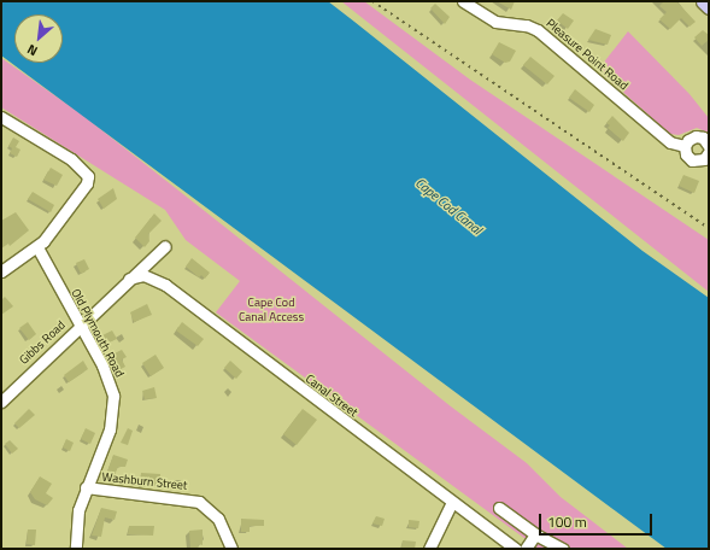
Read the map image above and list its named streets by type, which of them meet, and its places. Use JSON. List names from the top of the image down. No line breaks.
{"streets":{"street":["Pleasure Point Road","Old Plymouth Road","Gibbs Road","Canal Street","Washburn Street"]},"crossings":[["Old Plymouth Road","Gibbs Road"],["Old Plymouth Road","Washburn Street"],["Gibbs Road","Canal Street"]],"water":["Cape Cod Canal"],"parks":["Cape Cod Canal Access"],"scale_bar":"100 m","north":"bottom left"}
